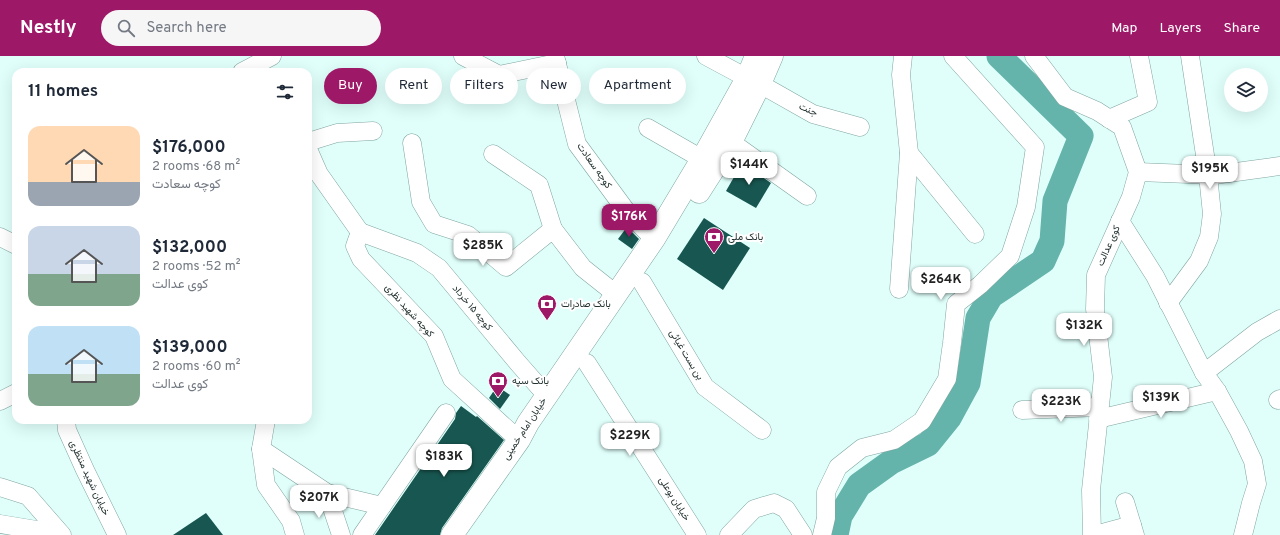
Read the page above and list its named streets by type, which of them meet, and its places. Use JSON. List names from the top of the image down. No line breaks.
{"streets":{"main road":["خیابان امام خمینی"],"street":["جنت","کوچه سعادت","کوی عدالت","کوچه ۱۵ خرداد","کوچه شهید نظری","بن بست غیاثی","خیابان شهید منتظری","خیابان بوعلی"]},"crossings":[["جنت","خیابان امام خمینی"],["کوچه سعادت","خیابان امام خمینی"],["کوچه ۱۵ خرداد","کوچه شهید نظری"],["کوچه ۱۵ خرداد","خیابان امام خمینی"],["کوچه شهید نظری","خیابان امام خمینی"],["بن بست غیاثی","خیابان امام خمینی"],["خیابان امام خمینی","خیابان بوعلی"]],"places":{"bank":["بانک ملی","بانک صادرات","بانک سپه"]},"page":{"header":"Nestly","search":"Search here","nav":["Map","Layers","Share"],"chip":["Buy","Rent","Filters","New","Apartment"],"heading":"11 homes","list":[{"name":"$176,000","note":"2 rooms · 68 m² · کوچه سعادت"},{"name":"$132,000","note":"2 rooms · 52 m² · کوی عدالت"},{"name":"$139,000","note":"2 rooms · 60 m² · کوی عدالت"}],"price":["$144K","$195K","$176K","$285K","$264K","$132K","$139K","$223K","$229K","$183K","$207K"]}}
